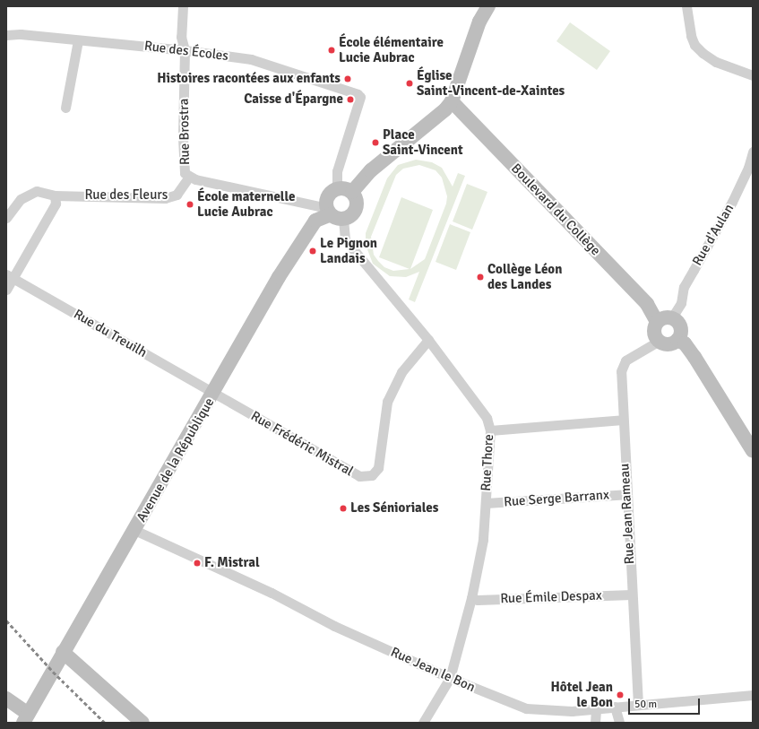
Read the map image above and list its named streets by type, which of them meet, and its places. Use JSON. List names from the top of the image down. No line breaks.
{"streets":{"main road":["Boulevard du Collège","Avenue de la République"],"street":["Rue des Écoles","Rue Brostra","Rue des Fleurs","Rue d'Aulan","Rue du Treuilh","Rue Frédéric Mistral","Rue Thore","Rue Serge Barranx","Rue Jean Rameau","Rue Émile Despax","Rue Jean le Bon"]},"crossings":[["Rue des Écoles","Rue Brostra"],["Rue des Écoles","Avenue de la République"],["Rue des Écoles","Rue Thore"],["Rue Brostra","Rue des Fleurs"],["Rue Brostra","Avenue de la République"],["Rue Brostra","Rue Thore"],["Boulevard du Collège","Rue d'Aulan"],["Boulevard du Collège","Rue Jean Rameau"],["Rue d'Aulan","Rue Jean Rameau"],["Rue du Treuilh","Rue Frédéric Mistral"],["Rue du Treuilh","Avenue de la République"],["Rue Frédéric Mistral","Avenue de la République"],["Rue Frédéric Mistral","Rue Thore"],["Avenue de la République","Rue Thore"],["Avenue de la République","Rue Jean le Bon"],["Rue Thore","Rue Serge Barranx"],["Rue Thore","Rue Émile Despax"],["Rue Thore","Rue Jean le Bon"],["Rue Serge Barranx","Rue Jean Rameau"],["Rue Jean Rameau","Rue Émile Despax"],["Rue Jean Rameau","Rue Jean le Bon"]],"places":["École élémentaire Lucie Aubrac","Histoires racontées aux enfants","Église Saint-Vincent-de-Xaintes","Caisse d'Épargne","Place Saint-Vincent","École maternelle Lucie Aubrac","Le Pignon Landais","Collège Léon des Landes","Les Sénioriales","F. Mistral","Hôtel Jean le Bon"],"scale_bar":"50 m"}
